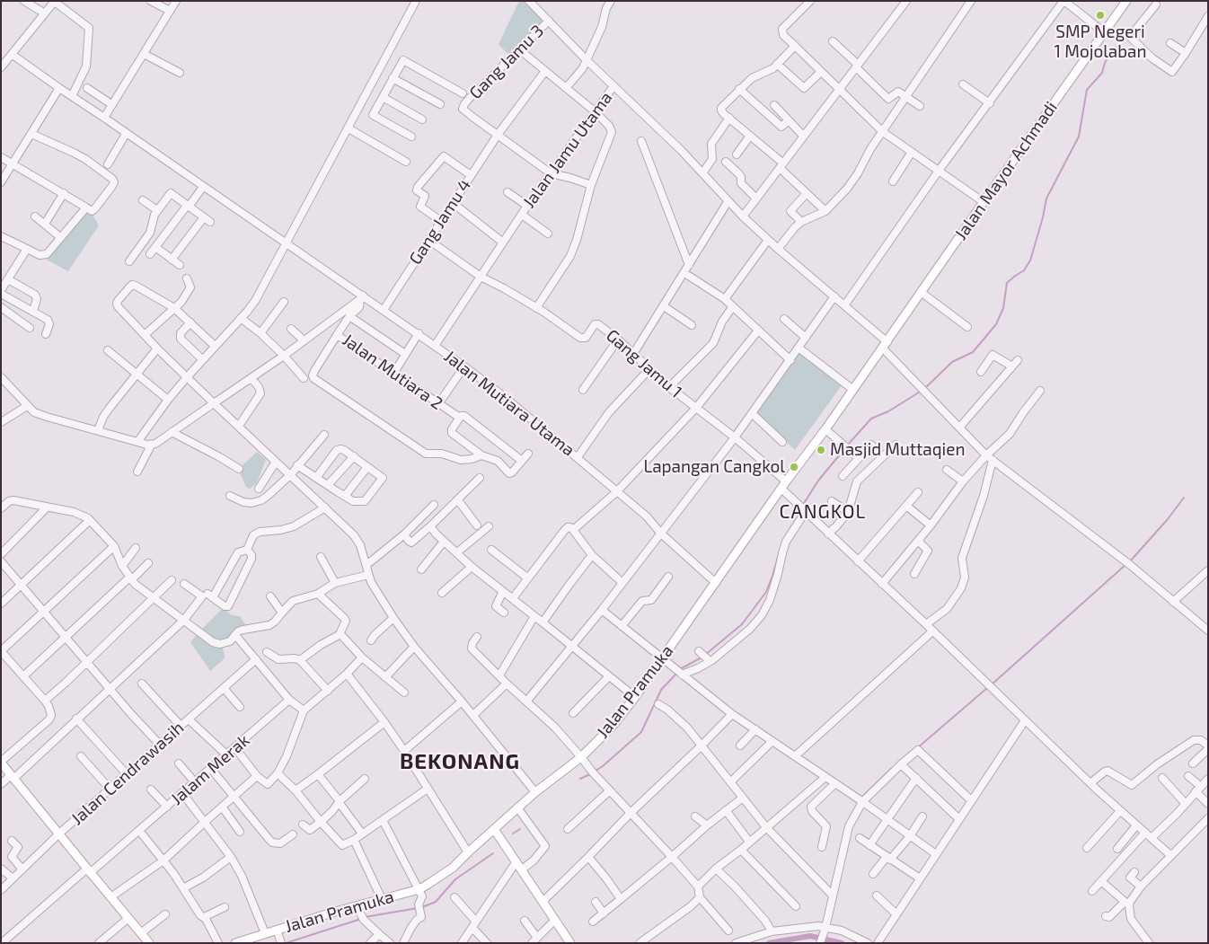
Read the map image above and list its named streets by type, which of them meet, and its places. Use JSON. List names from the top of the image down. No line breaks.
{"streets":{"main road":["Jalan Mayor Achmadi","Jalan Pramuka"],"street":["Gang Jamu 3","Jalan Jamu Utama","Gang Jamu 4","Gang Jamu 1","Jalan Mutiara 2","Jalan Mutiara Utama","Jalam Merak","Jalan Cendrawasih"]},"crossings":[["Gang Jamu 3","Gang Jamu 4"],["Jalan Jamu Utama","Gang Jamu 1"],["Jalan Jamu Utama","Jalan Mutiara Utama"],["Jalan Mayor Achmadi","Jalan Pramuka"],["Gang Jamu 4","Gang Jamu 1"],["Gang Jamu 4","Jalan Mutiara Utama"],["Gang Jamu 1","Jalan Pramuka"],["Jalan Mutiara 2","Jalan Mutiara Utama"],["Jalan Mutiara Utama","Jalan Pramuka"]],"districts":["CANGKOL","BEKONANG"],"places":["SMP Negeri 1 Mojolaban","Masjid Muttaqien","Lapangan Cangkol"]}
